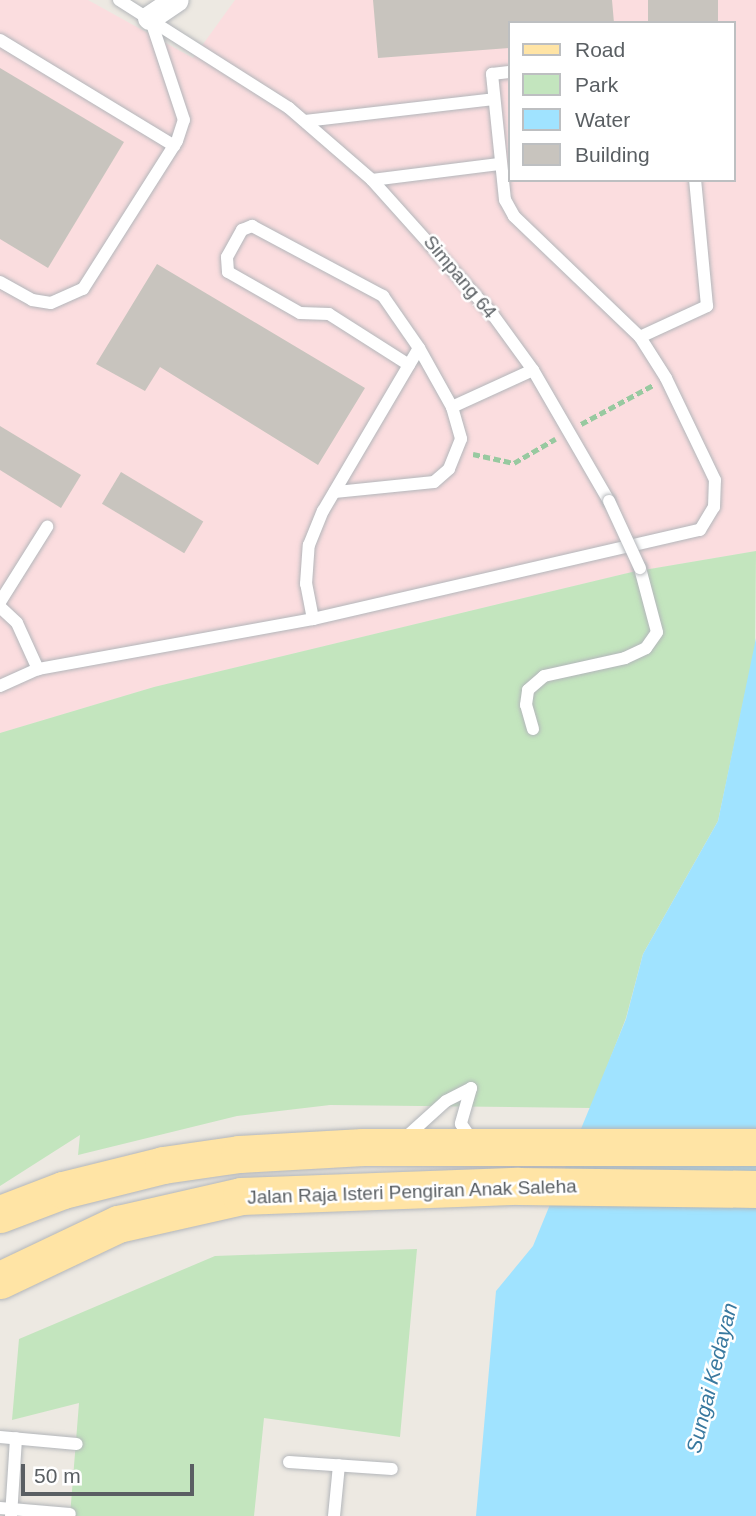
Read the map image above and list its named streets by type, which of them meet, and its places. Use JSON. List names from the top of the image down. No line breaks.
{"streets":{"main road":["Jalan Raja Isteri Pengiran Anak Saleha"],"lane":["Simpang 64"]},"water":["Sungai Kedayan"],"legend":["Road","Park","Water","Building"],"scale_bar":"50 m"}
